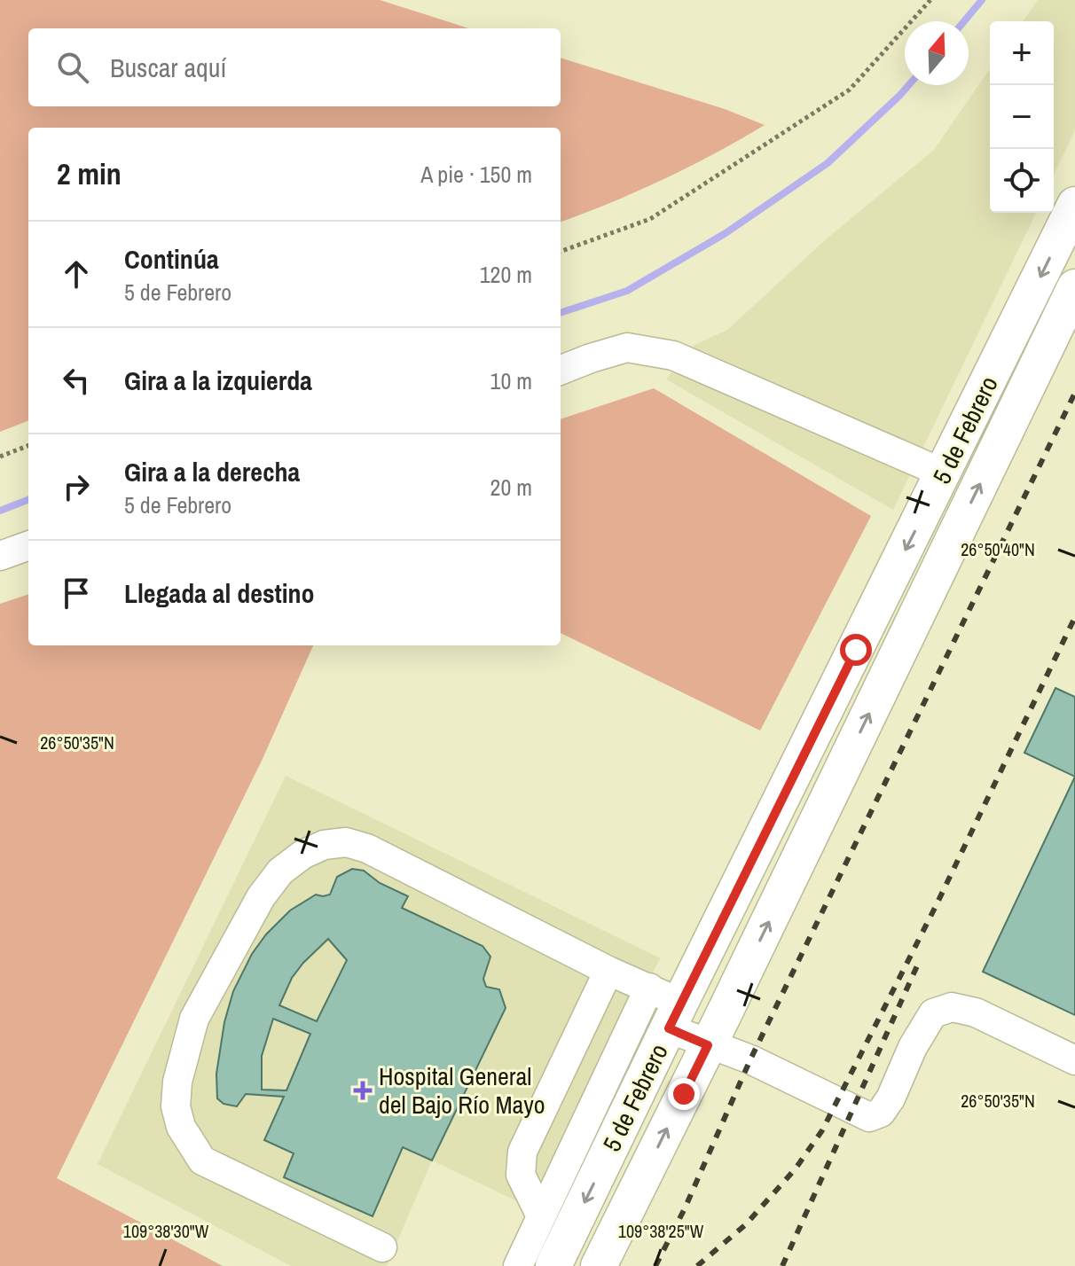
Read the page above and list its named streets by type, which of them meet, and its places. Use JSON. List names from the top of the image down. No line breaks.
{"streets":{"main road":["5 de Febrero"]},"places":{"health":["Hospital General del Bajo Río Mayo"]},"north":"top","page":{"map_buttons":["+","−"],"search":"Buscar aquí","heading":["2 min","A pie · 150 m"],"list":[["Continúa","5 de Febrero","120 m"],["Gira a la izquierda","10 m"],["Gira a la derecha","5 de Febrero","20 m"],"Llegada al destino"]},"coordinates":["26°50'40\"N","26°50'35\"N","109°38'30\"W","109°38'25\"W"]}
